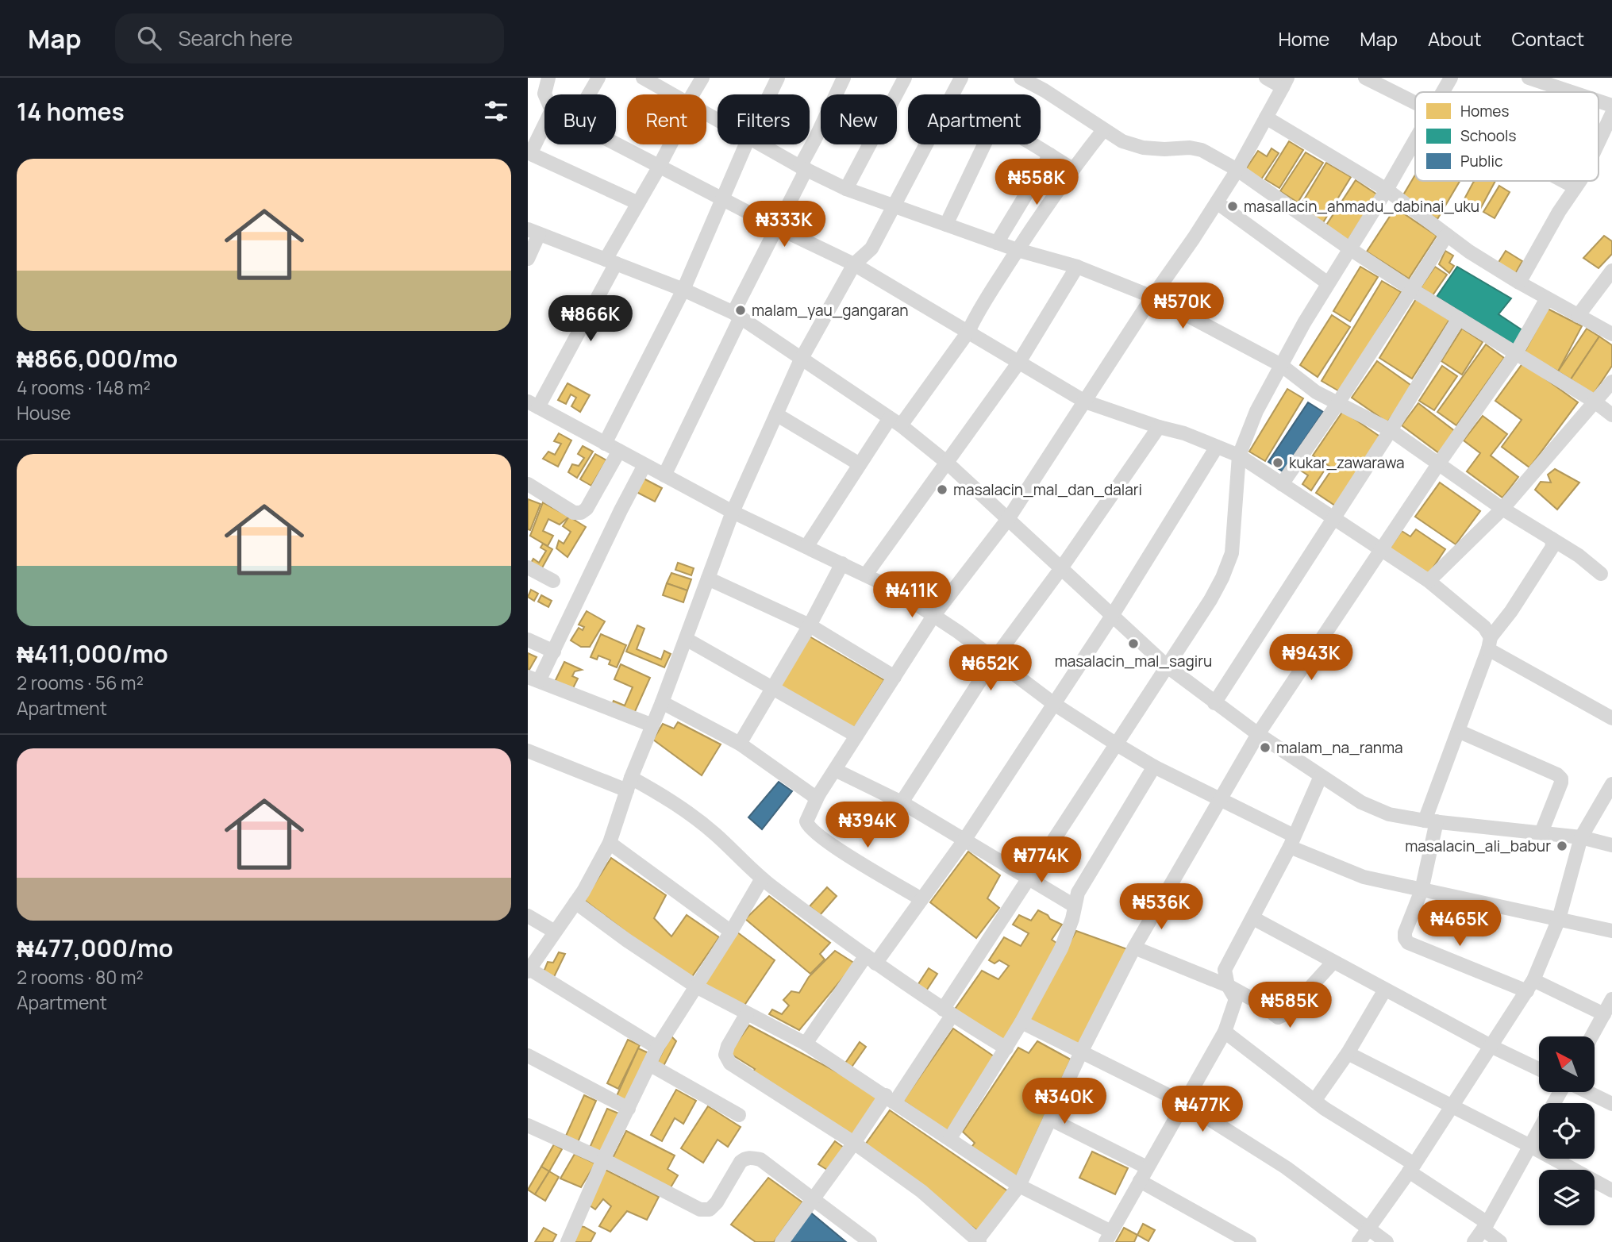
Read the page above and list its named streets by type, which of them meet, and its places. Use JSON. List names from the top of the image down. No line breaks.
{"places":["masallacin_ahmadu_dabinai_uku","malam_yau_gangaran","kukar_zawarawa","masalacin_mal_dan_dalari","masalacin_mal_sagiru","malam_na_ranma","masalacin_ali_babur"],"legend":["Homes","Schools","Public"],"north":"top left","page":{"header":"Map","search":"Search here","nav":["Home","Map","About","Contact"],"heading":"14 homes","chip":["Buy","Rent","Filters","New","Apartment"],"list":[{"name":"₦866,000/mo","note":"4 rooms · 148 m² · House"},{"name":"₦411,000/mo","note":"2 rooms · 56 m² · Apartment"},{"name":"₦477,000/mo","note":"2 rooms · 80 m² · Apartment"}],"price":["₦558K","₦333K","₦570K","₦866K","₦411K","₦943K","₦652K","₦394K","₦774K","₦536K","₦465K","₦585K","₦340K","₦477K"]}}
